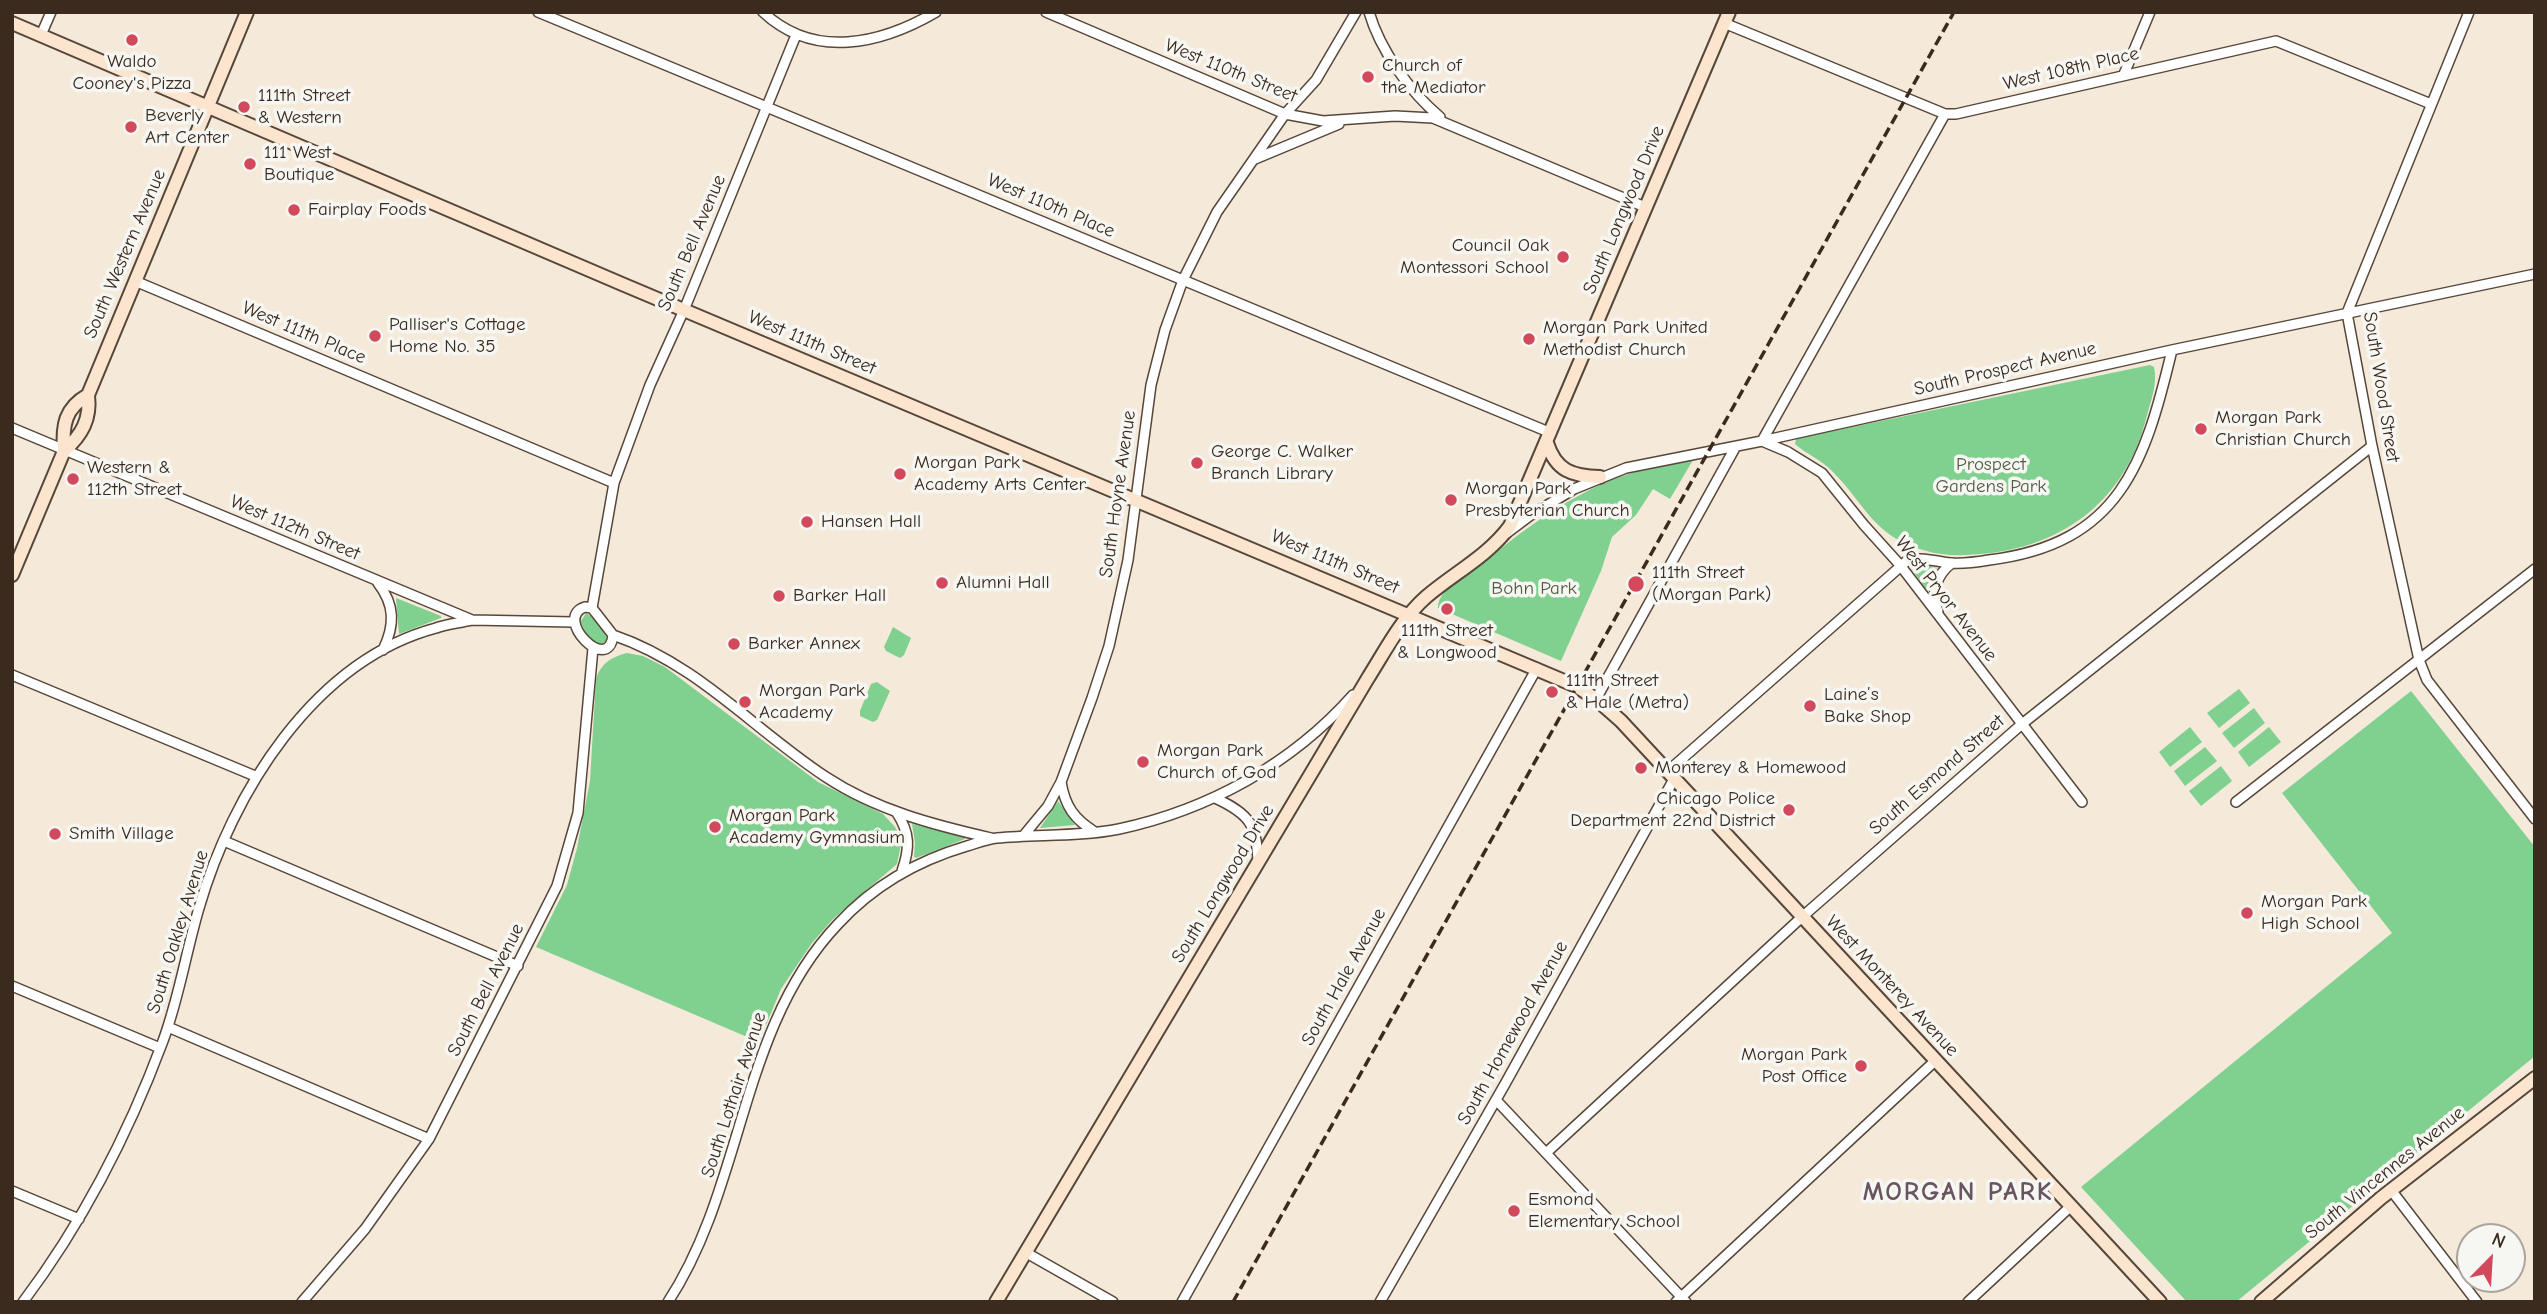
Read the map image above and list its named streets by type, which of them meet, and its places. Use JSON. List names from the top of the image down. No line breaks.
{"streets":{"main road":["South Longwood Drive","South Western Avenue","West 111th Street","West Monterey Avenue","South Vincennes Avenue"],"street":["West 108th Place","West 110th Street","West 110th Place","South Bell Avenue","West 111th Place","South Prospect Avenue","South Wood Street","South Hoyne Avenue","West 112th Street","West Pryor Avenue","South Esmond Street","South Oakley Avenue","South Hale Avenue","South Homewood Avenue","South Lothair Avenue"]},"crossings":[["West 108th Place","South Wood Street"],["West 110th Street","South Longwood Drive"],["West 110th Street","South Hoyne Avenue"],["West 110th Place","South Longwood Drive"],["West 110th Place","South Bell Avenue"],["West 110th Place","South Hoyne Avenue"],["South Longwood Drive","West 111th Street"],["South Longwood Drive","South Prospect Avenue"],["South Longwood Drive","South Lothair Avenue"],["South Bell Avenue","West 111th Place"],["South Bell Avenue","West 111th Street"],["South Western Avenue","West 111th Place"],["South Western Avenue","West 111th Street"],["South Western Avenue","West 112th Street"],["West 111th Street","South Hoyne Avenue"],["West 111th Street","South Hale Avenue"],["West 111th Street","West Monterey Avenue"],["South Prospect Avenue","South Wood Street"],["South Prospect Avenue","West Pryor Avenue"],["South Wood Street","South Esmond Street"],["South Hoyne Avenue","South Lothair Avenue"],["West 112th Street","South Oakley Avenue"],["West Pryor Avenue","South Esmond Street"],["West Pryor Avenue","South Homewood Avenue"],["South Esmond Street","West Monterey Avenue"],["West Monterey Avenue","South Homewood Avenue"]],"districts":["MORGAN PARK"],"parks":["Prospect Gardens Park","Bohn Park"],"places":["Waldo Cooney's Pizza","Church of the Mediator","111th Street & Western","Beverly Art Center","111 West Boutique","Fairplay Foods","Council Oak Montessori School","Palliser's Cottage Home No. 35","Morgan Park United Methodist Church","Morgan Park Christian Church","George C. Walker Branch Library","Morgan Park Academy Arts Center","Western & 112th Street","Morgan Park Presbyterian Church","Hansen Hall","Alumni Hall","111th Street (Morgan Park)","Barker Hall","111th Street & Longwood","Barker Annex","111th Street & Hale (Metra)","Morgan Park Academy","Laine’s Bake Shop","Morgan Park Church of God","Monterey & Homewood","Chicago Police Department 22nd District","Morgan Park Academy Gymnasium","Smith Village","Morgan Park High School","Morgan Park Post Office","Esmond Elementary School"],"north":"top right"}
